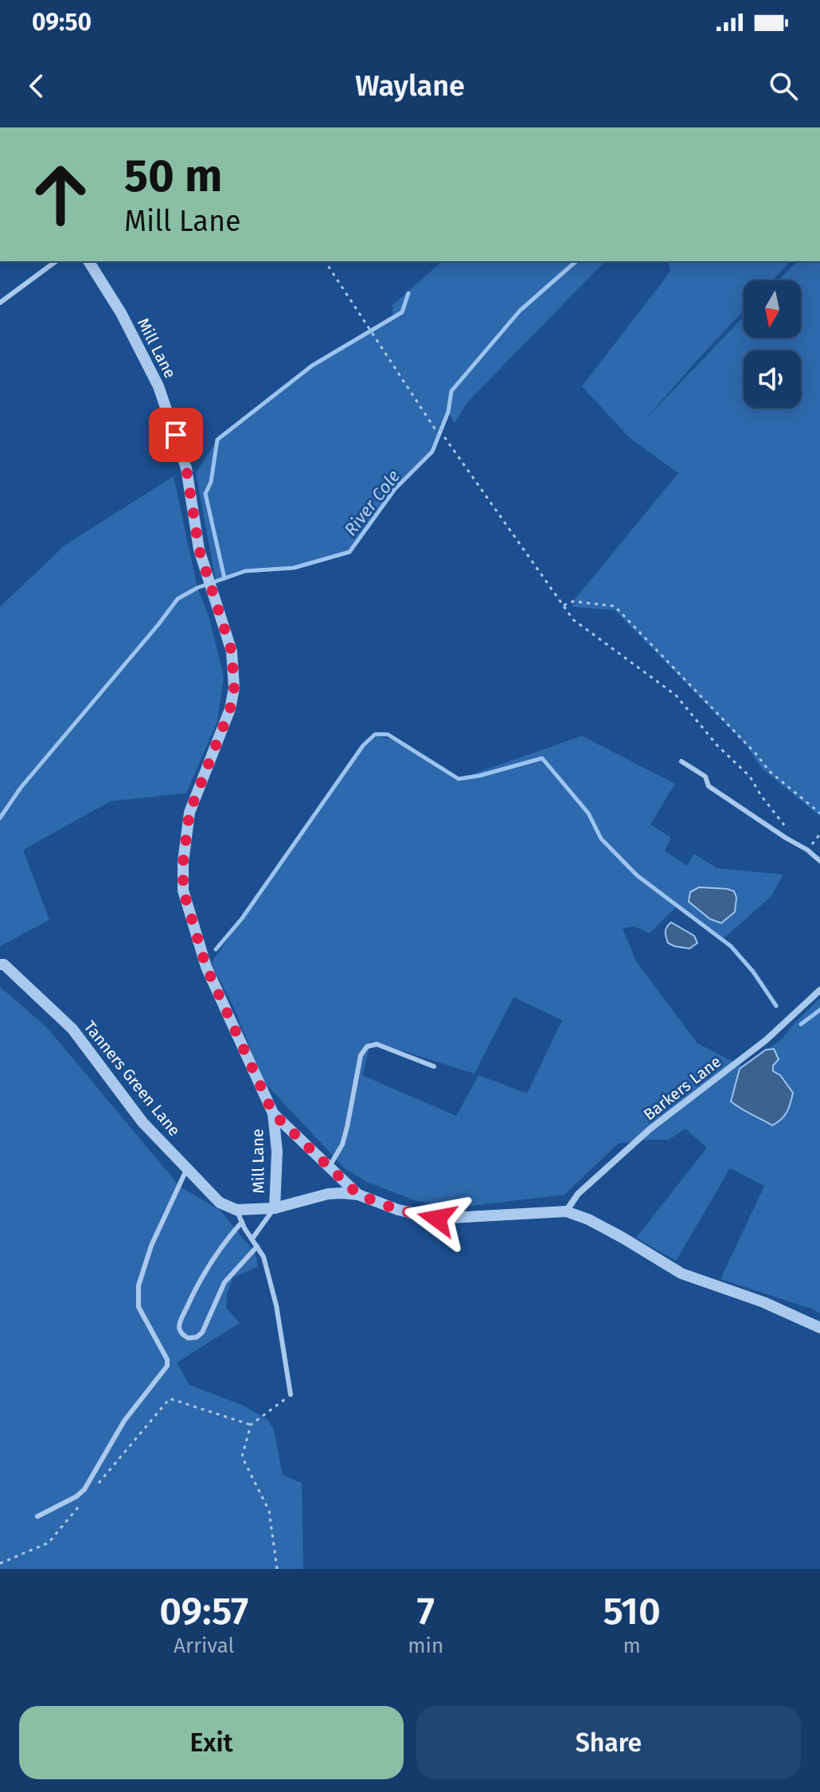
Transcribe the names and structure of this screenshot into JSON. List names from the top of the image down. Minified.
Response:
{"streets":{"street":["Mill Lane","Tanners Green Lane","Barkers Lane"]},"water":["River Cole"],"north":"bottom","page":{"status":"09:50","header":"Waylane","turn":["50 m","Mill Lane"],"eta":["09:57","Arrival","7","min","510","m"],"buttons":["Exit","Share"]}}
